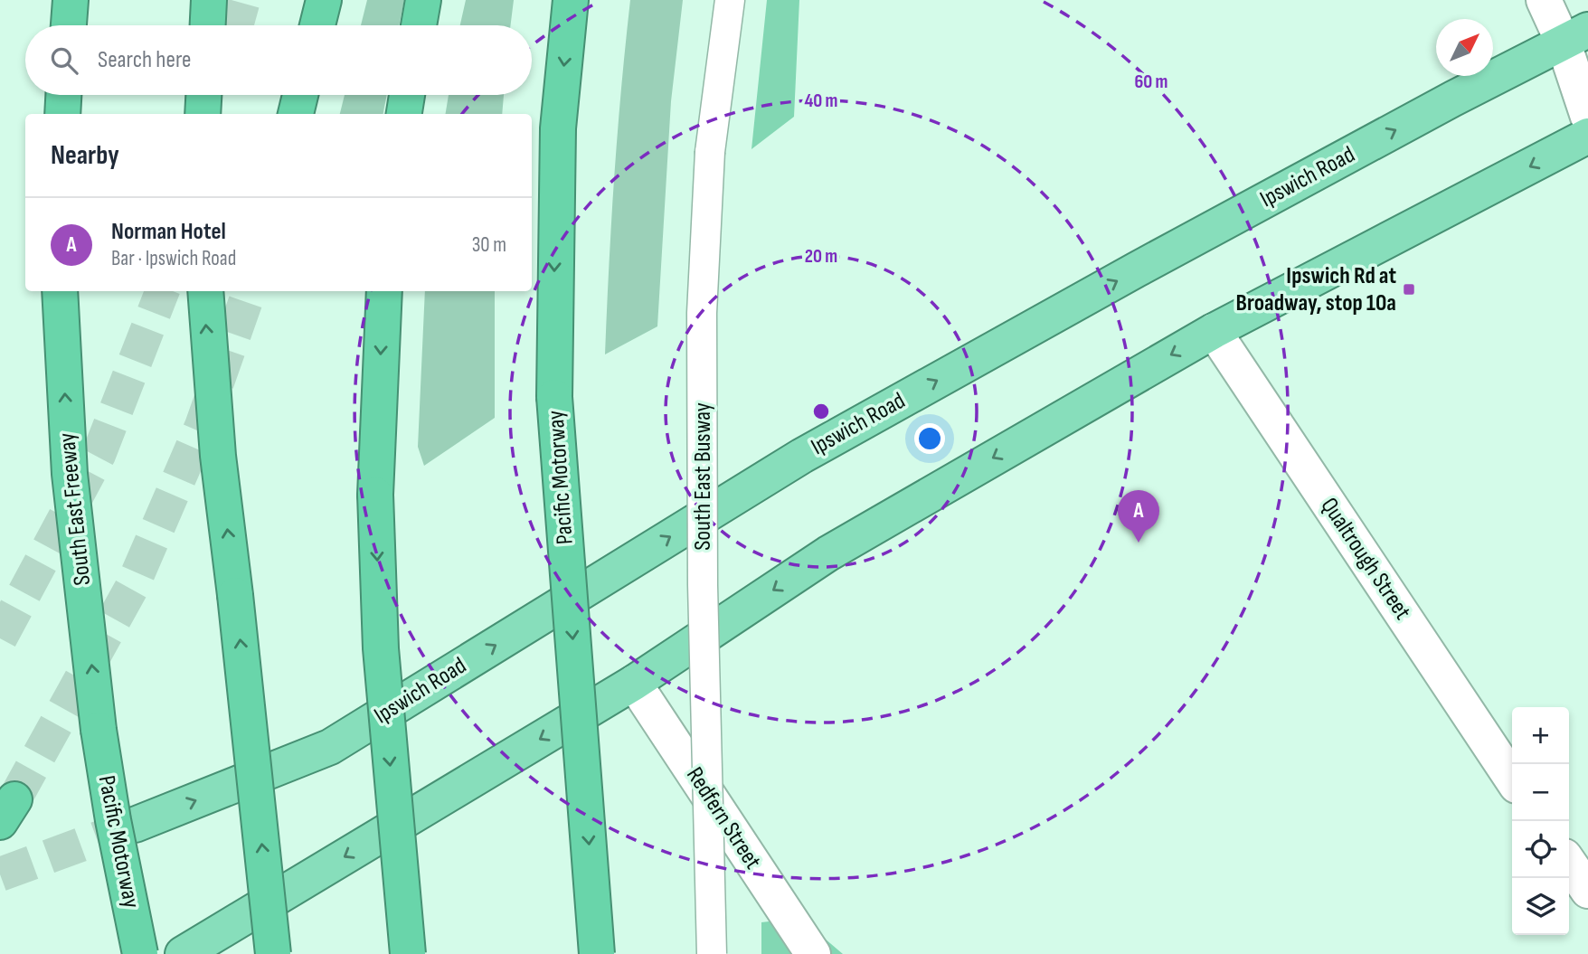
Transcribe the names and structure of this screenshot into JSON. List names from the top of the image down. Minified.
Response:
{"streets":{"highway":["Ipswich Road","Pacific Motorway","South East Freeway"],"street":["Qualtrough Street","Redfern Street"],"lane":["South East Busway"]},"crossings":[["Pacific Motorway","South East Freeway"]],"places":{"transit":["Ipswich Rd at Broadway, stop 10a"]},"north":"top right","page":{"search":"Search here","heading":"Nearby","list":[{"mark":"A","name":"Norman Hotel","note":"Bar · Ipswich Road","value":"30 m"}],"pins":"A","map_buttons":["+","−"]},"rings":["60 m","40 m","20 m"]}
